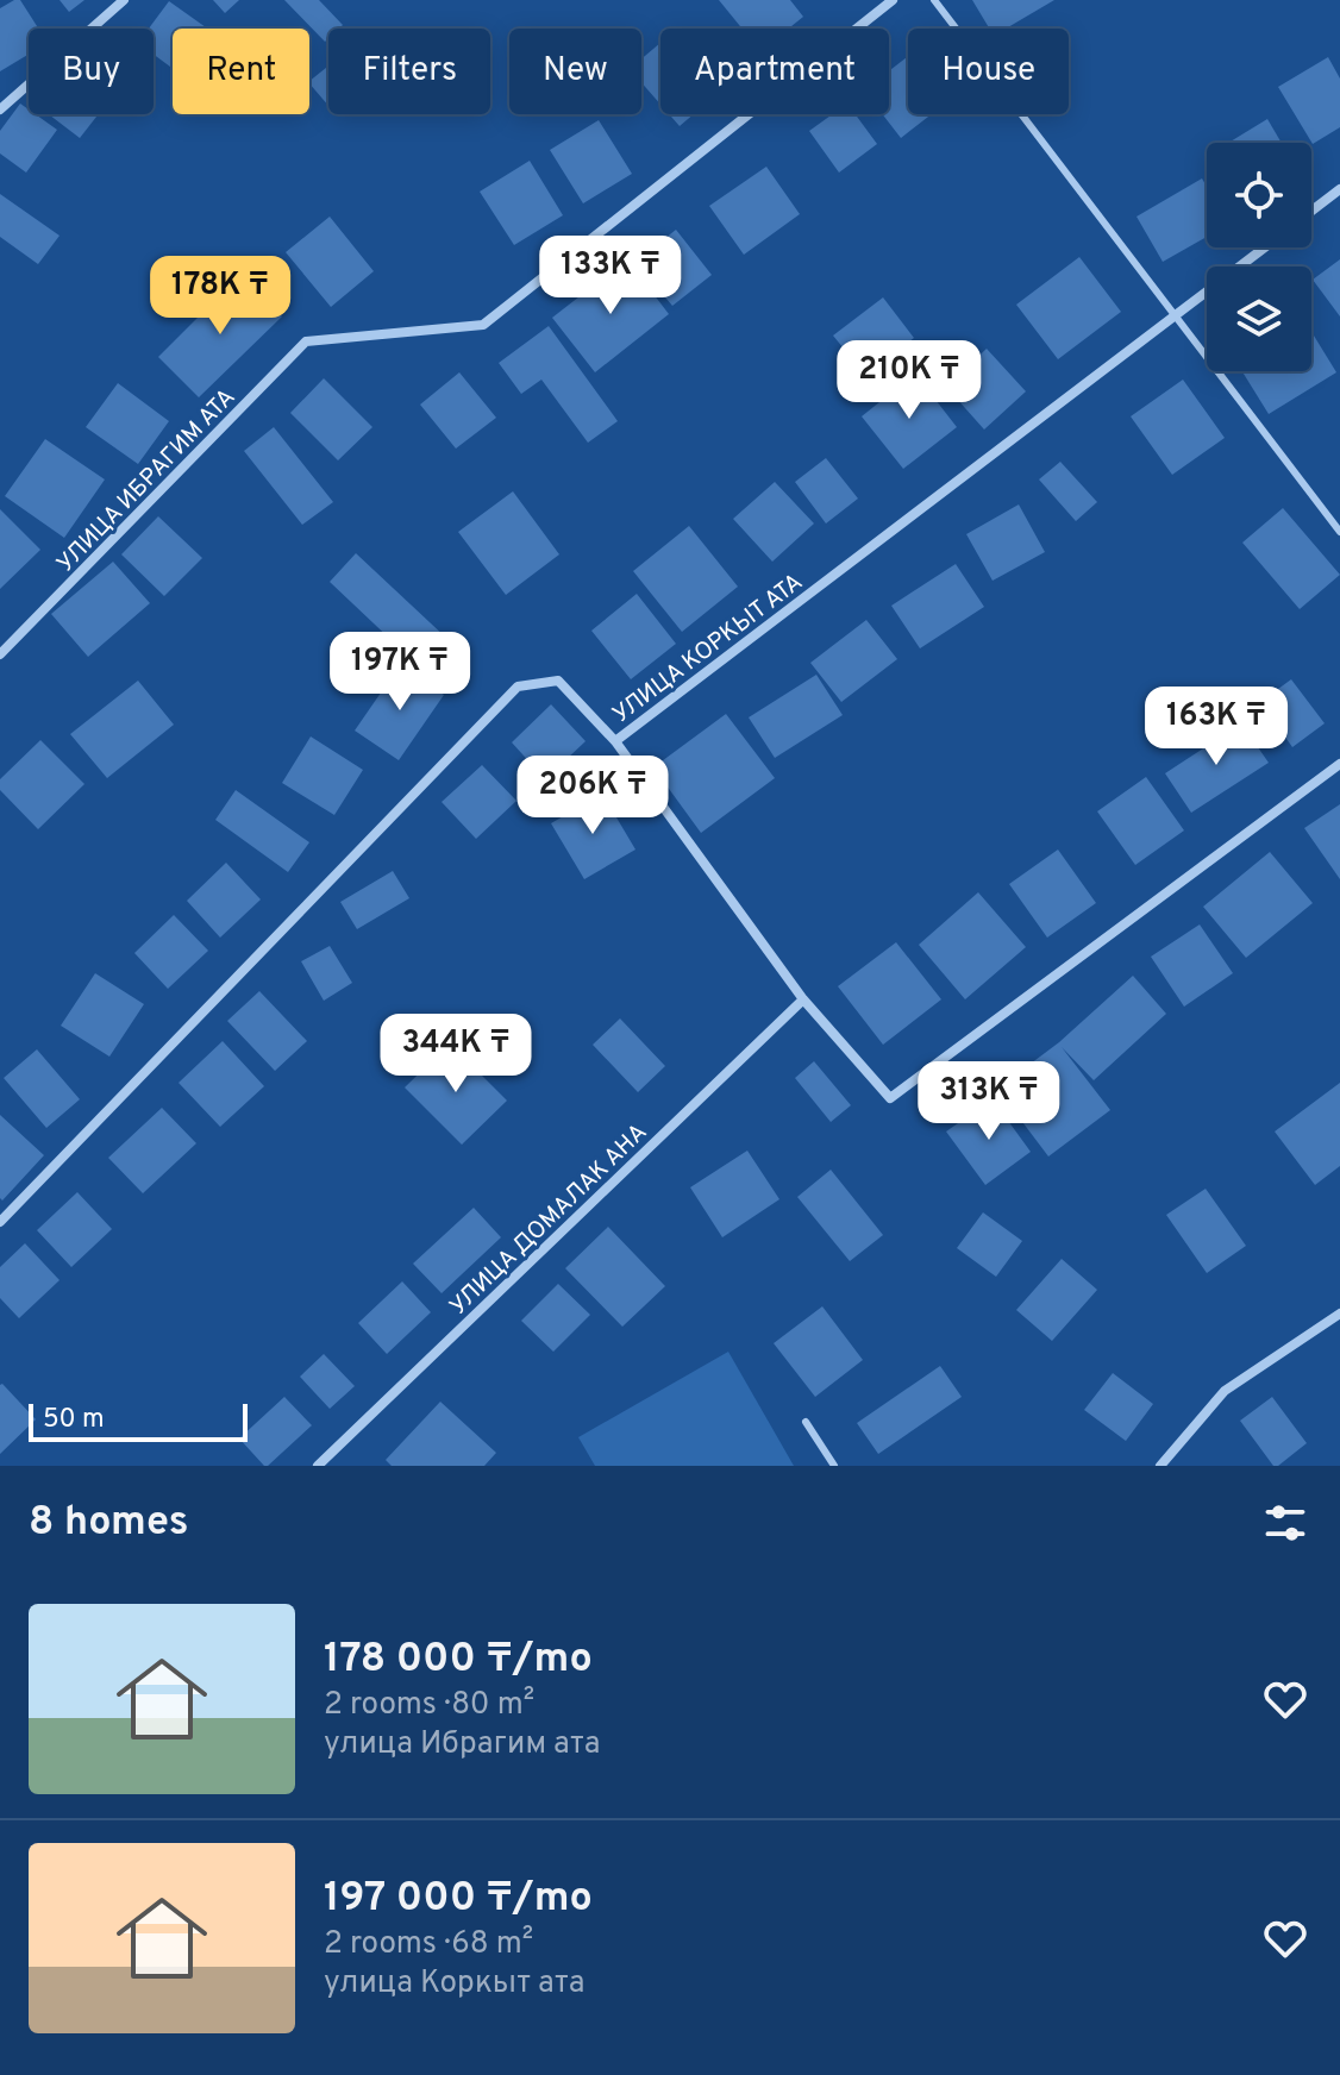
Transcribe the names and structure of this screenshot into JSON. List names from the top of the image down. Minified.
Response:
{"streets":{"street":["УЛИЦА ИБРАГИМ АТА","УЛИЦА КОРКЫТ АТА","УЛИЦА ДОМАЛАК АНА"]},"scale_bar":"50 m","page":{"chip":["Buy","Rent","Filters","New","Apartment","House"],"price":["133K ₸","178K ₸","210K ₸","197K ₸","163K ₸","206K ₸","344K ₸","313K ₸"],"scale":"50 m","heading":"8 homes","list":[{"name":"178 000 ₸/mo","note":"2 rooms · 80 m² · улица Ибрагим ата"},{"name":"197 000 ₸/mo","note":"2 rooms · 68 m² · улица Коркыт ата"}]}}
